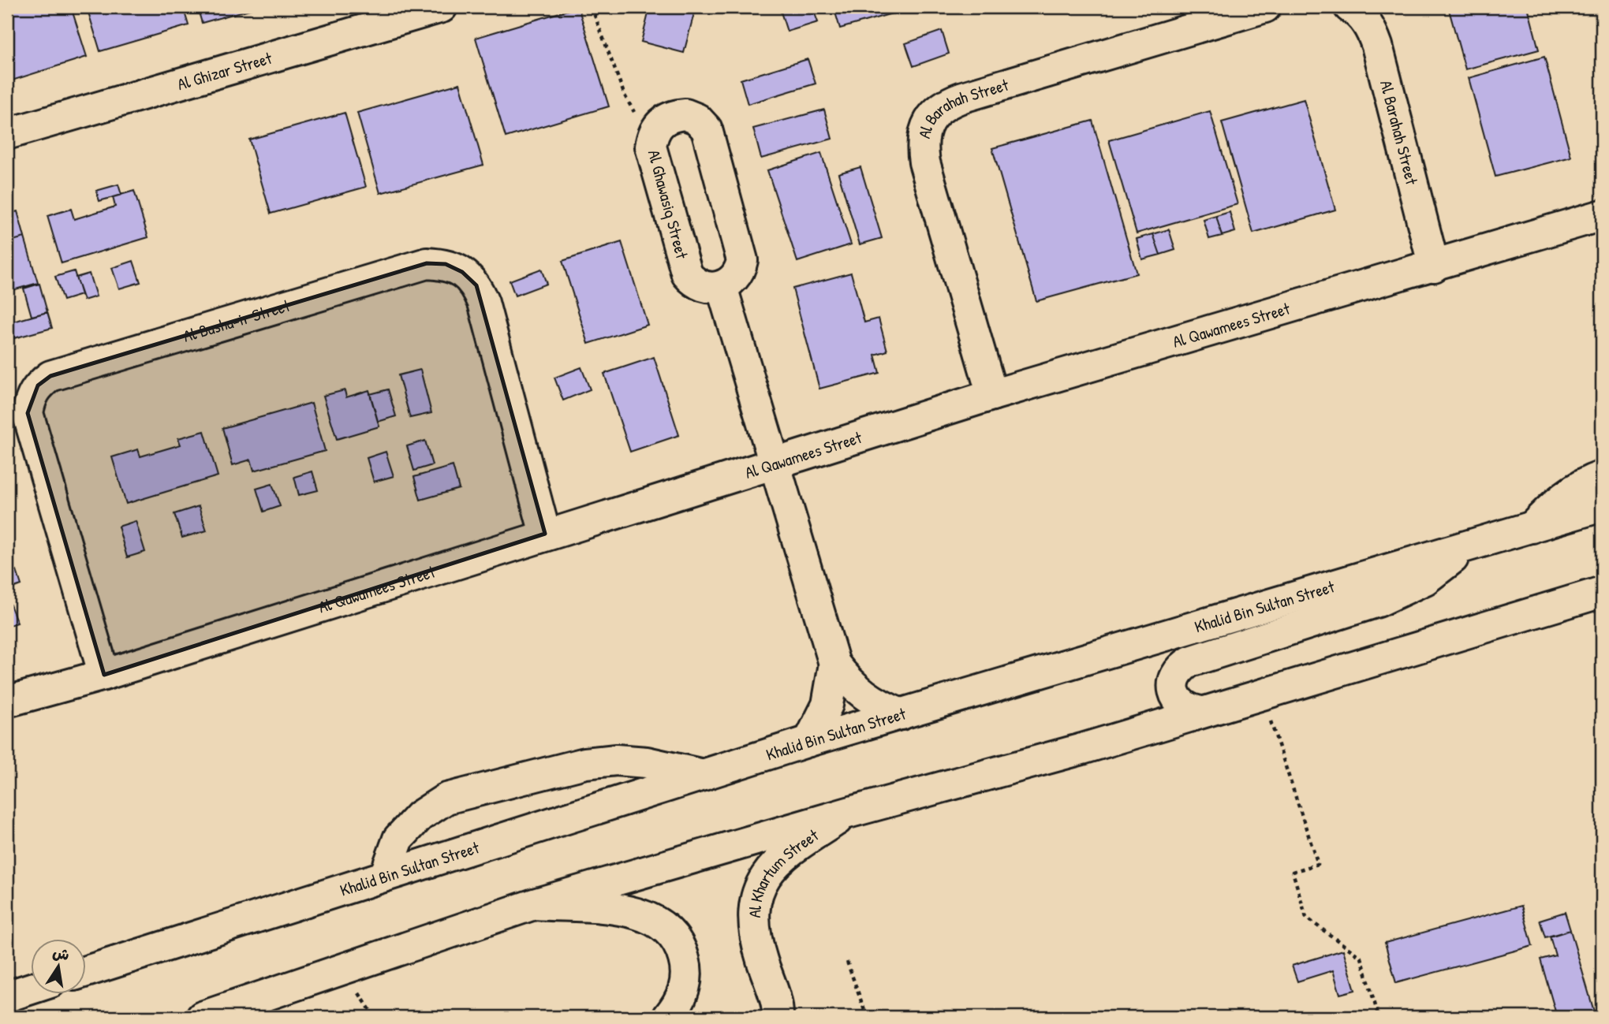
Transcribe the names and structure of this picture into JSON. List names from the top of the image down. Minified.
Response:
{"streets":{"street":["Al Ghizar Street","Al Barahah Street","Al Ghawasiq Street","Al Basha-ir Street","Al Qawamees Street","Khalid Bin Sultan Street","Al Khartum Street"]},"crossings":[["Al Barahah Street","Al Qawamees Street"],["Al Basha-ir Street","Al Qawamees Street"]],"north":"top"}
